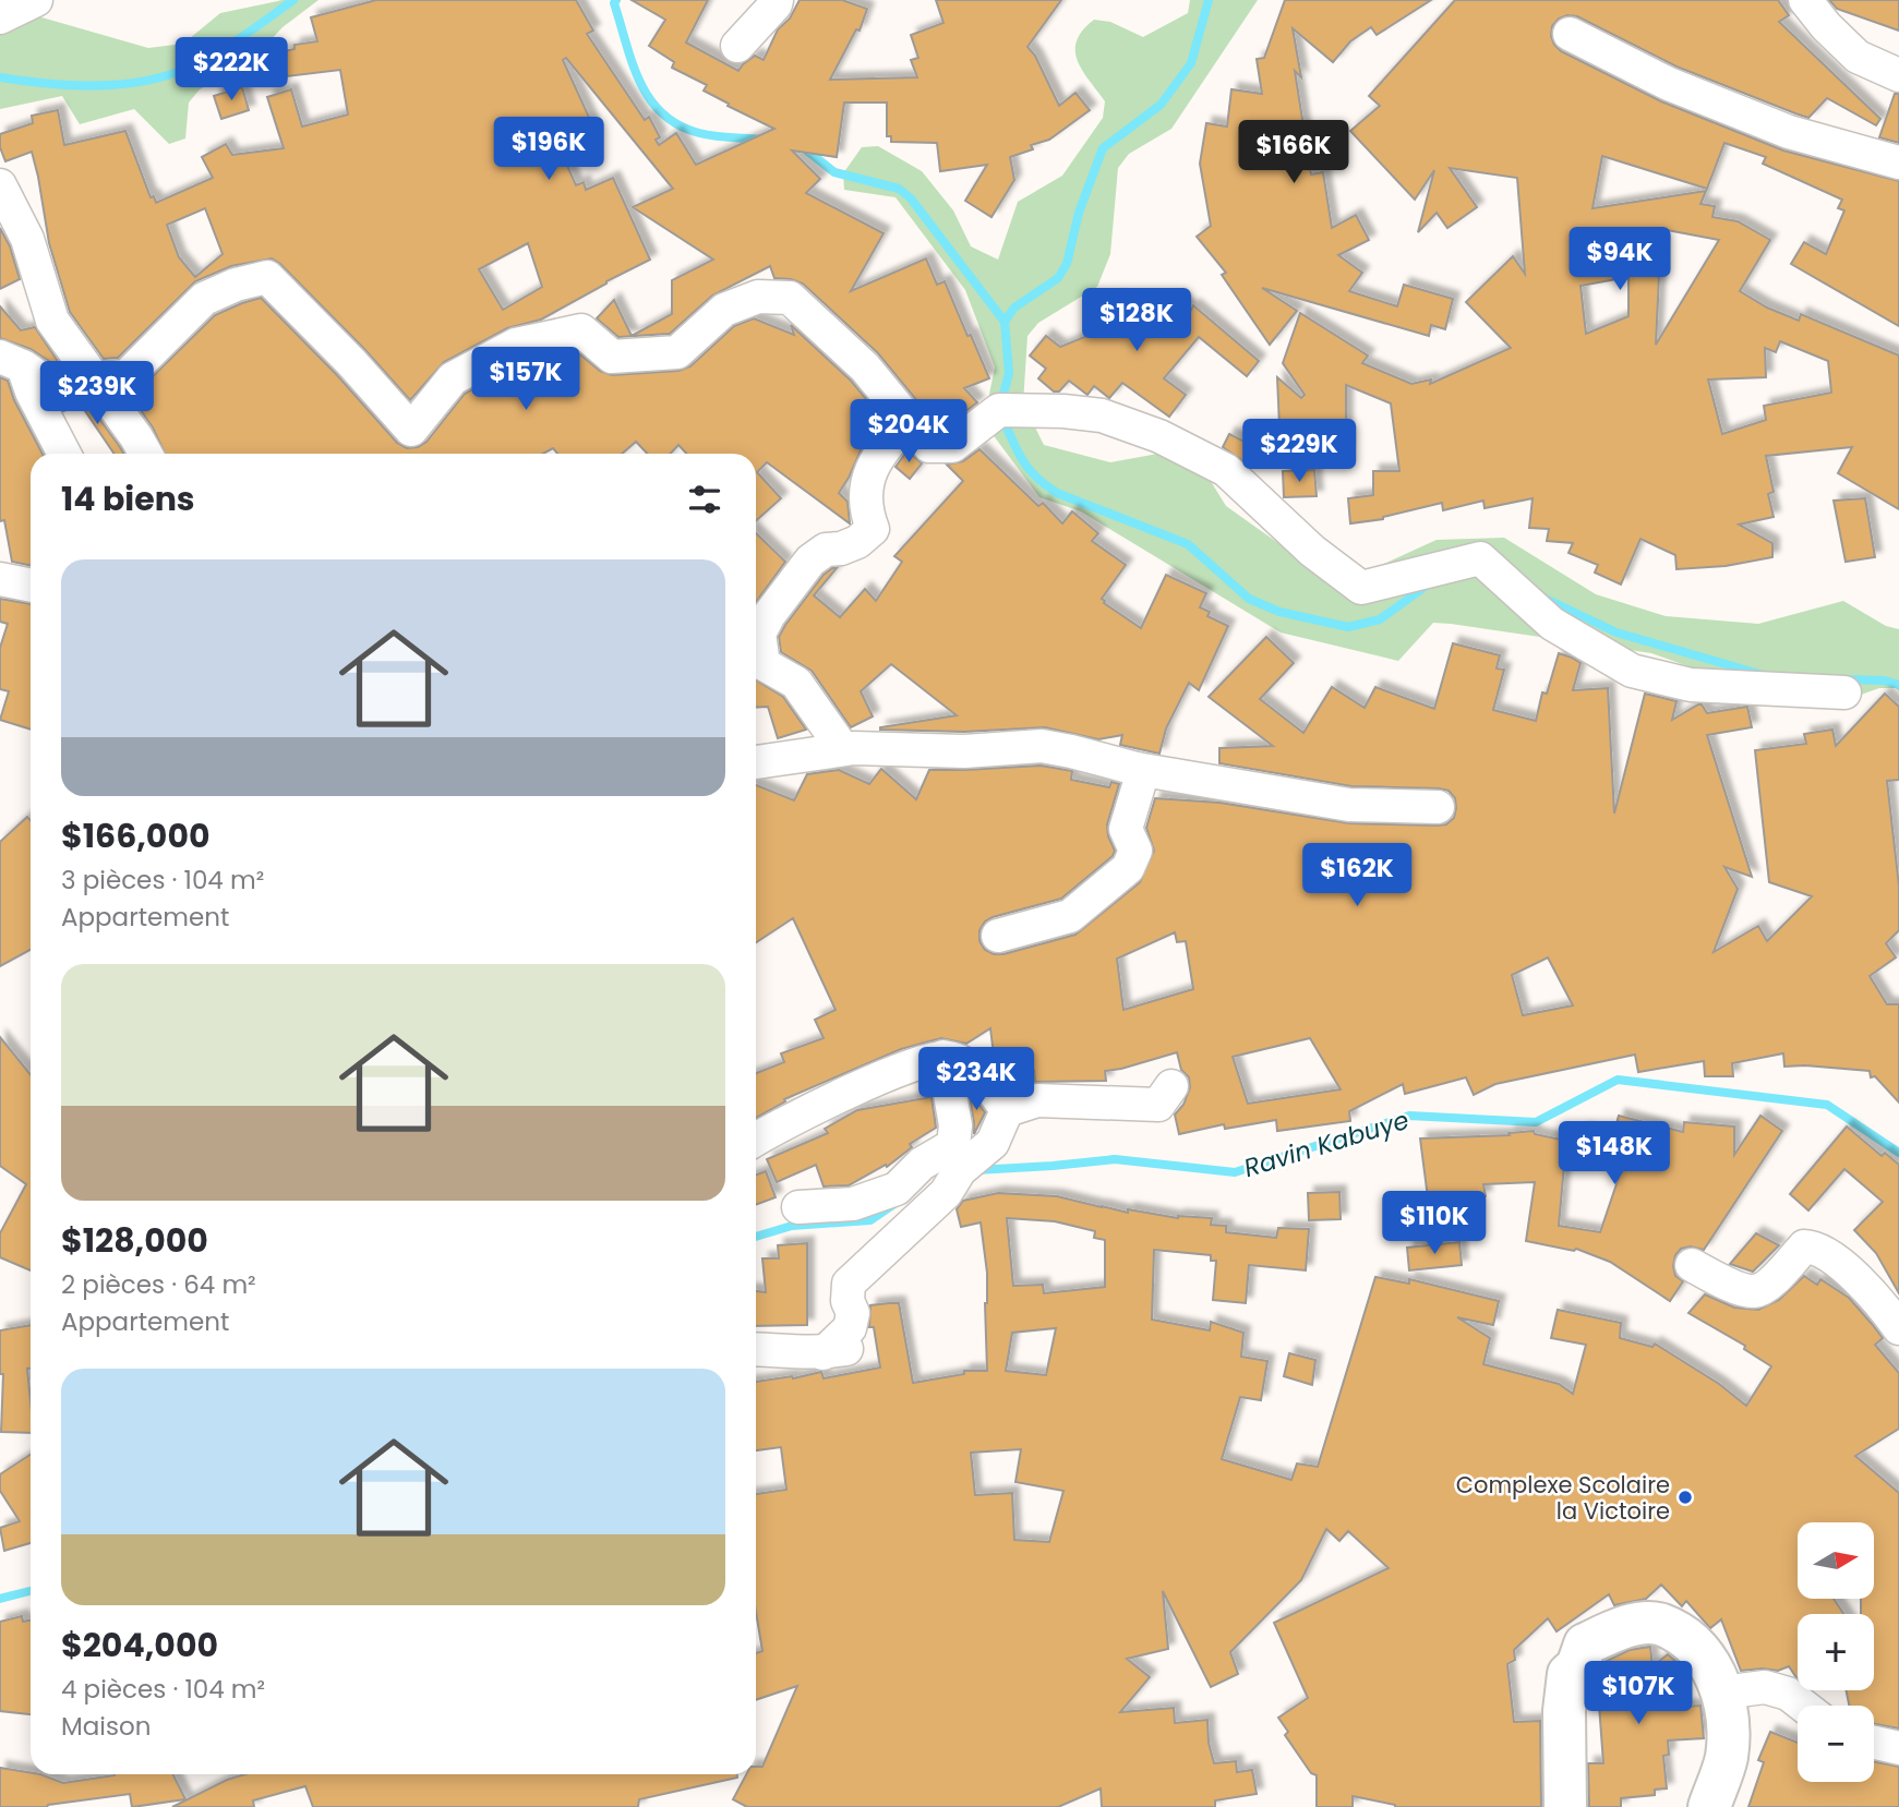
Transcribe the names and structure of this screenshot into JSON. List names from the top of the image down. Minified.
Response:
{"water":["Ravin Kabuye"],"places":["Complexe Scolaire la Victoire"],"north":"right","page":{"price":["$222K","$196K","$166K","$94K","$128K","$157K","$239K","$204K","$229K","$162K","$234K","$148K","$110K","$107K"],"heading":"14 biens","list":[{"name":"$166,000","note":"3 pièces · 104 m² · Appartement"},{"name":"$128,000","note":"2 pièces · 64 m² · Appartement"},{"name":"$204,000","note":"4 pièces · 104 m² · Maison"}],"map_buttons":["+","−"]}}
